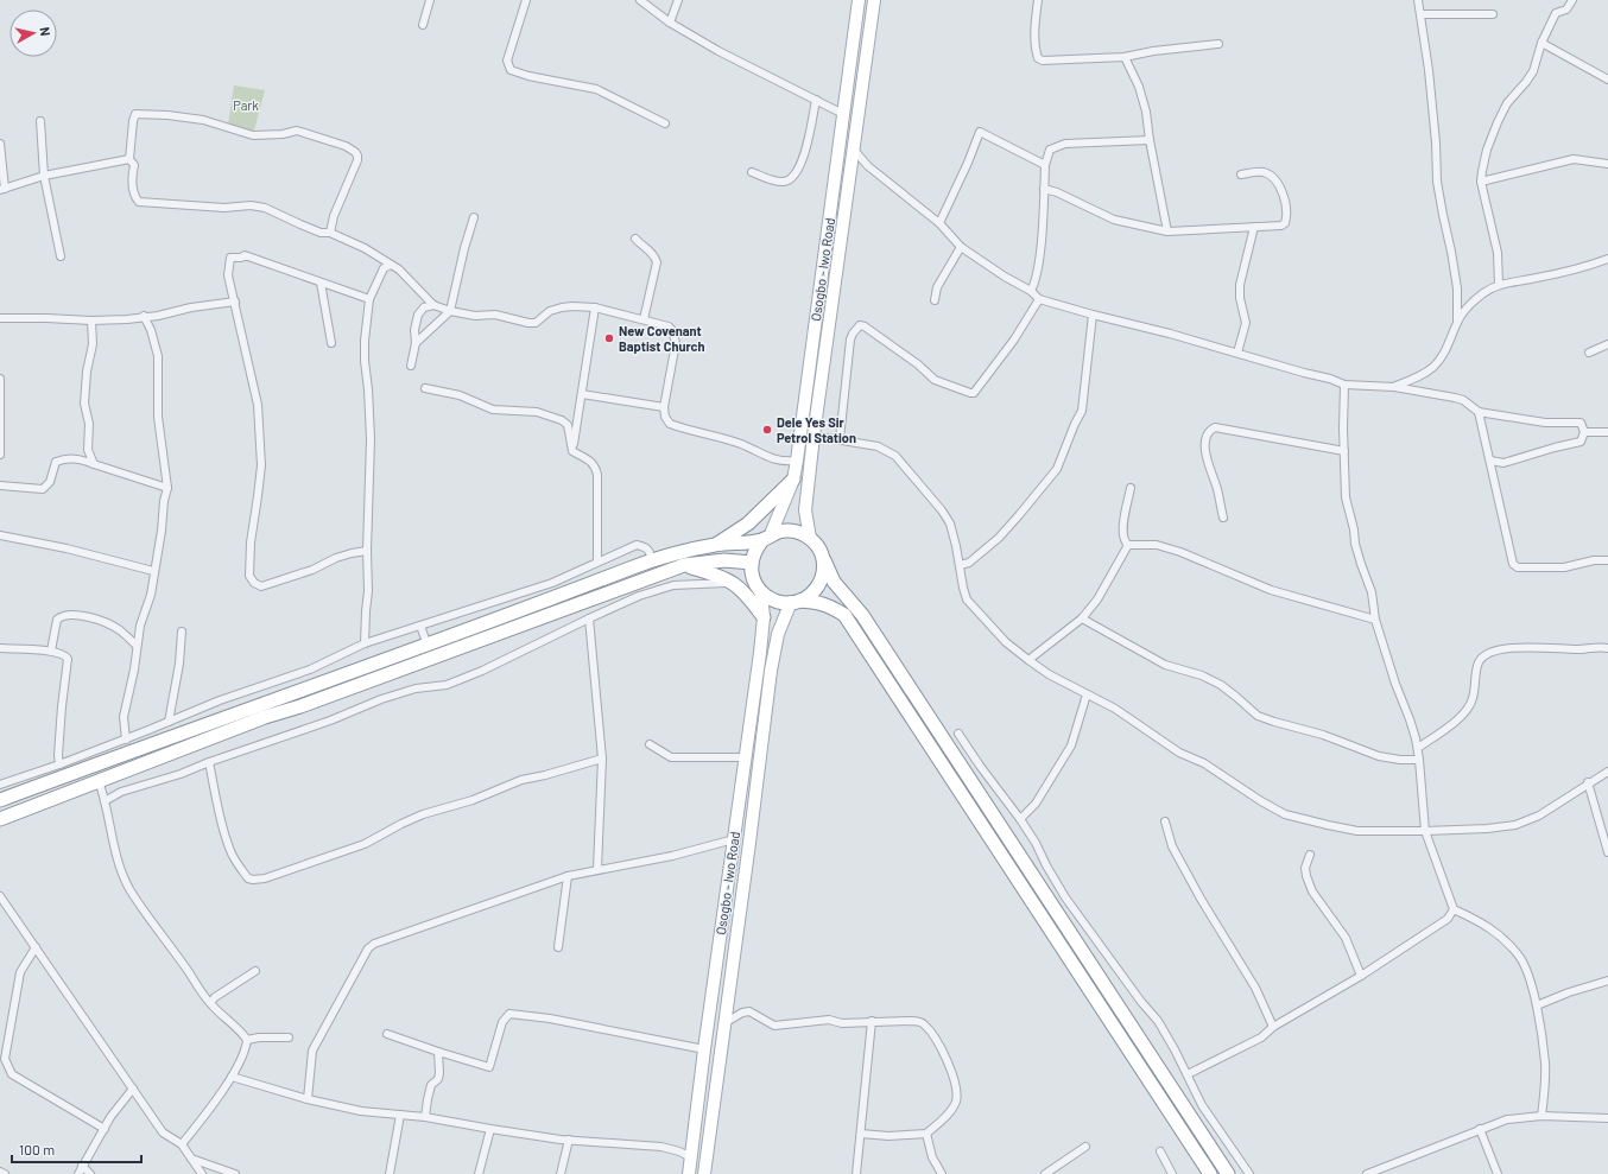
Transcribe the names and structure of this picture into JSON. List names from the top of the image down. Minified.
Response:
{"streets":{"main road":["Osogbo - Iwo Road"]},"parks":["Park"],"places":["New Covenant Baptist Church","Dele Yes Sir Petrol Station"],"scale_bar":"100 m","north":"right"}
